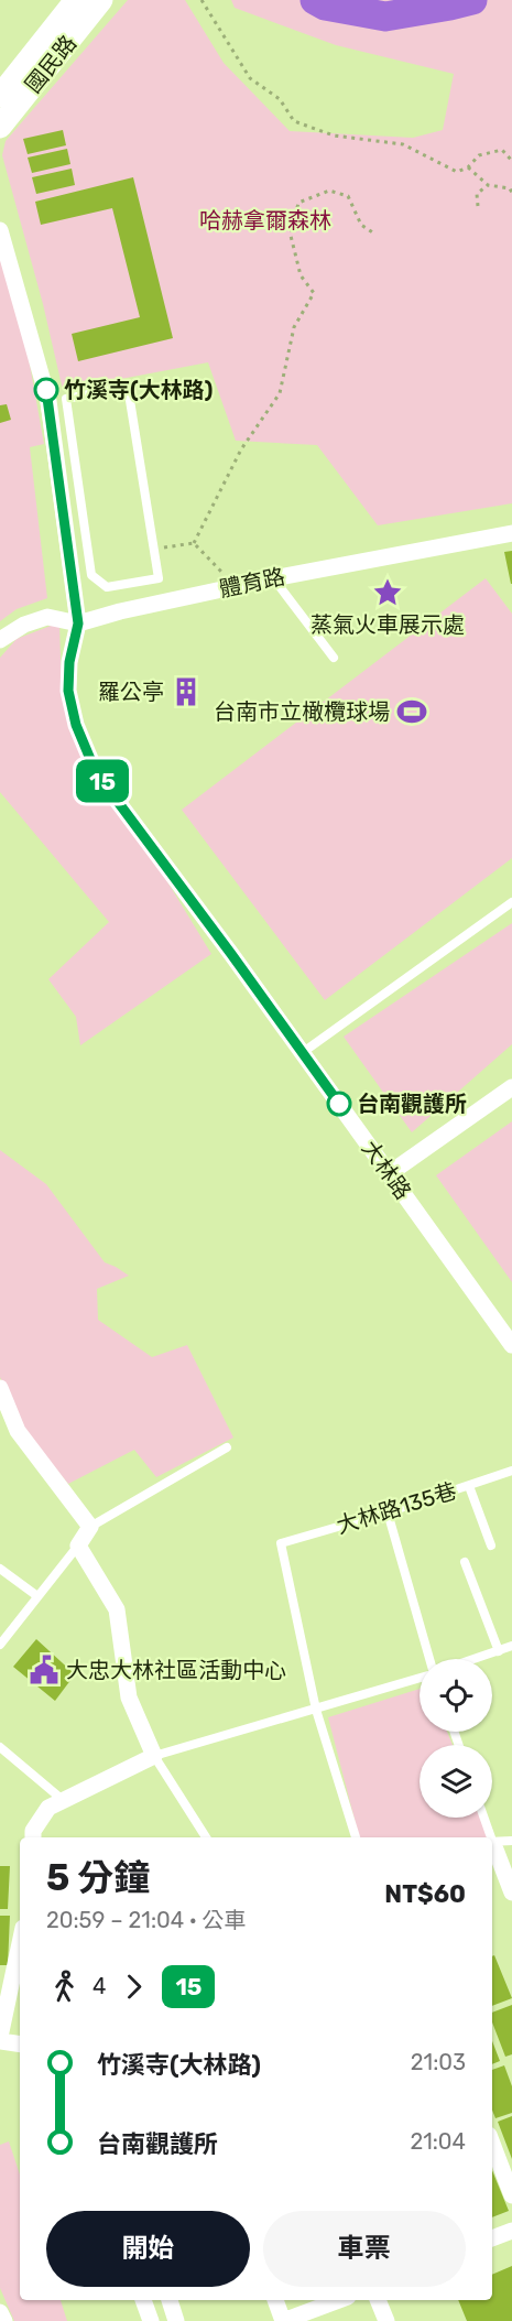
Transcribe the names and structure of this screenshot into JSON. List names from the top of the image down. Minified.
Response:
{"streets":{"street":["國民路","體育路","大林路"],"lane":["大林路135巷"]},"crossings":[["體育路","大林路"]],"parks":["哈赫拿爾森林"],"places":{"other":["竹溪寺(大林路)","台南觀護所"],"place":["蒸氣火車展示處"],"building":["羅公亭"],"sports":["台南市立橄欖球場"],"public building":["大忠大林社區活動中心"]},"lines":["bus line 15"],"page":{"on_map":"15","heading":["5 分鐘","20:59 – 21:04 · 公車","NT$60"],"legs":["4","15"],"list":[{"name":"竹溪寺(大林路)","value":"21:03"},{"name":"台南觀護所","value":"21:04"}],"buttons":["開始","車票"]}}
